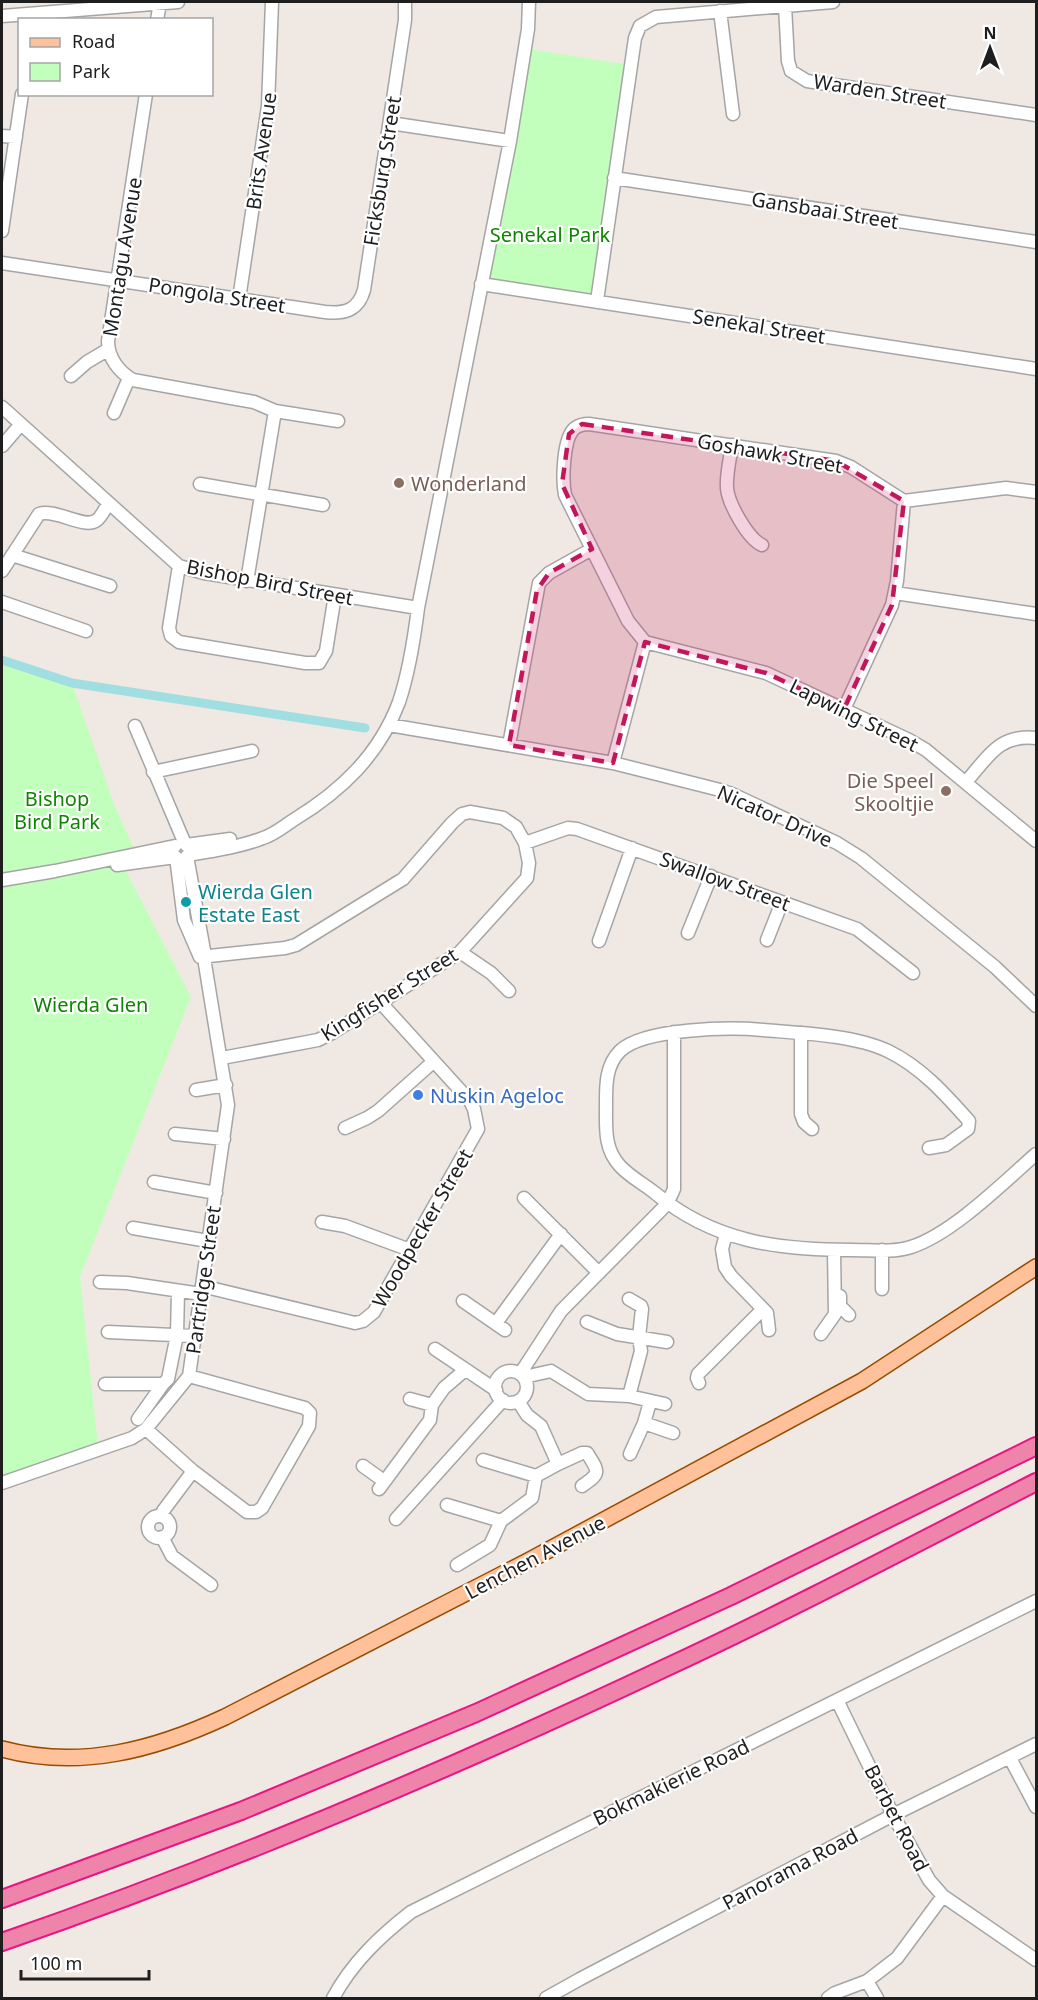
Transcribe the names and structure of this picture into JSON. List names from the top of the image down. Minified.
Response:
{"streets":{"main road":["Lenchen Avenue"],"street":["Warden Street","Brits Avenue","Ficksburg Street","Gansbaai Street","Montagu Avenue","Pongola Street","Senekal Street","Goshawk Street","Bishop Bird Street","Lapwing Street","Nicator Drive","Swallow Street","Kingfisher Street","Woodpecker Street","Partridge Street","Bokmakierie Road","Barbet Road","Panorama Road"]},"crossings":[["Brits Avenue","Pongola Street"],["Ficksburg Street","Pongola Street"],["Montagu Avenue","Pongola Street"],["Swallow Street","Kingfisher Street"],["Kingfisher Street","Woodpecker Street"],["Kingfisher Street","Partridge Street"],["Woodpecker Street","Partridge Street"],["Bokmakierie Road","Barbet Road"],["Barbet Road","Panorama Road"]],"parks":["Senekal Park","Bishop Bird Park","Wierda Glen"],"places":["Wonderland","Die Speel Skooltjie","Wierda Glen Estate East","Nuskin Ageloc"],"legend":["Road","Park"],"scale_bar":"100 m","north":"top"}
